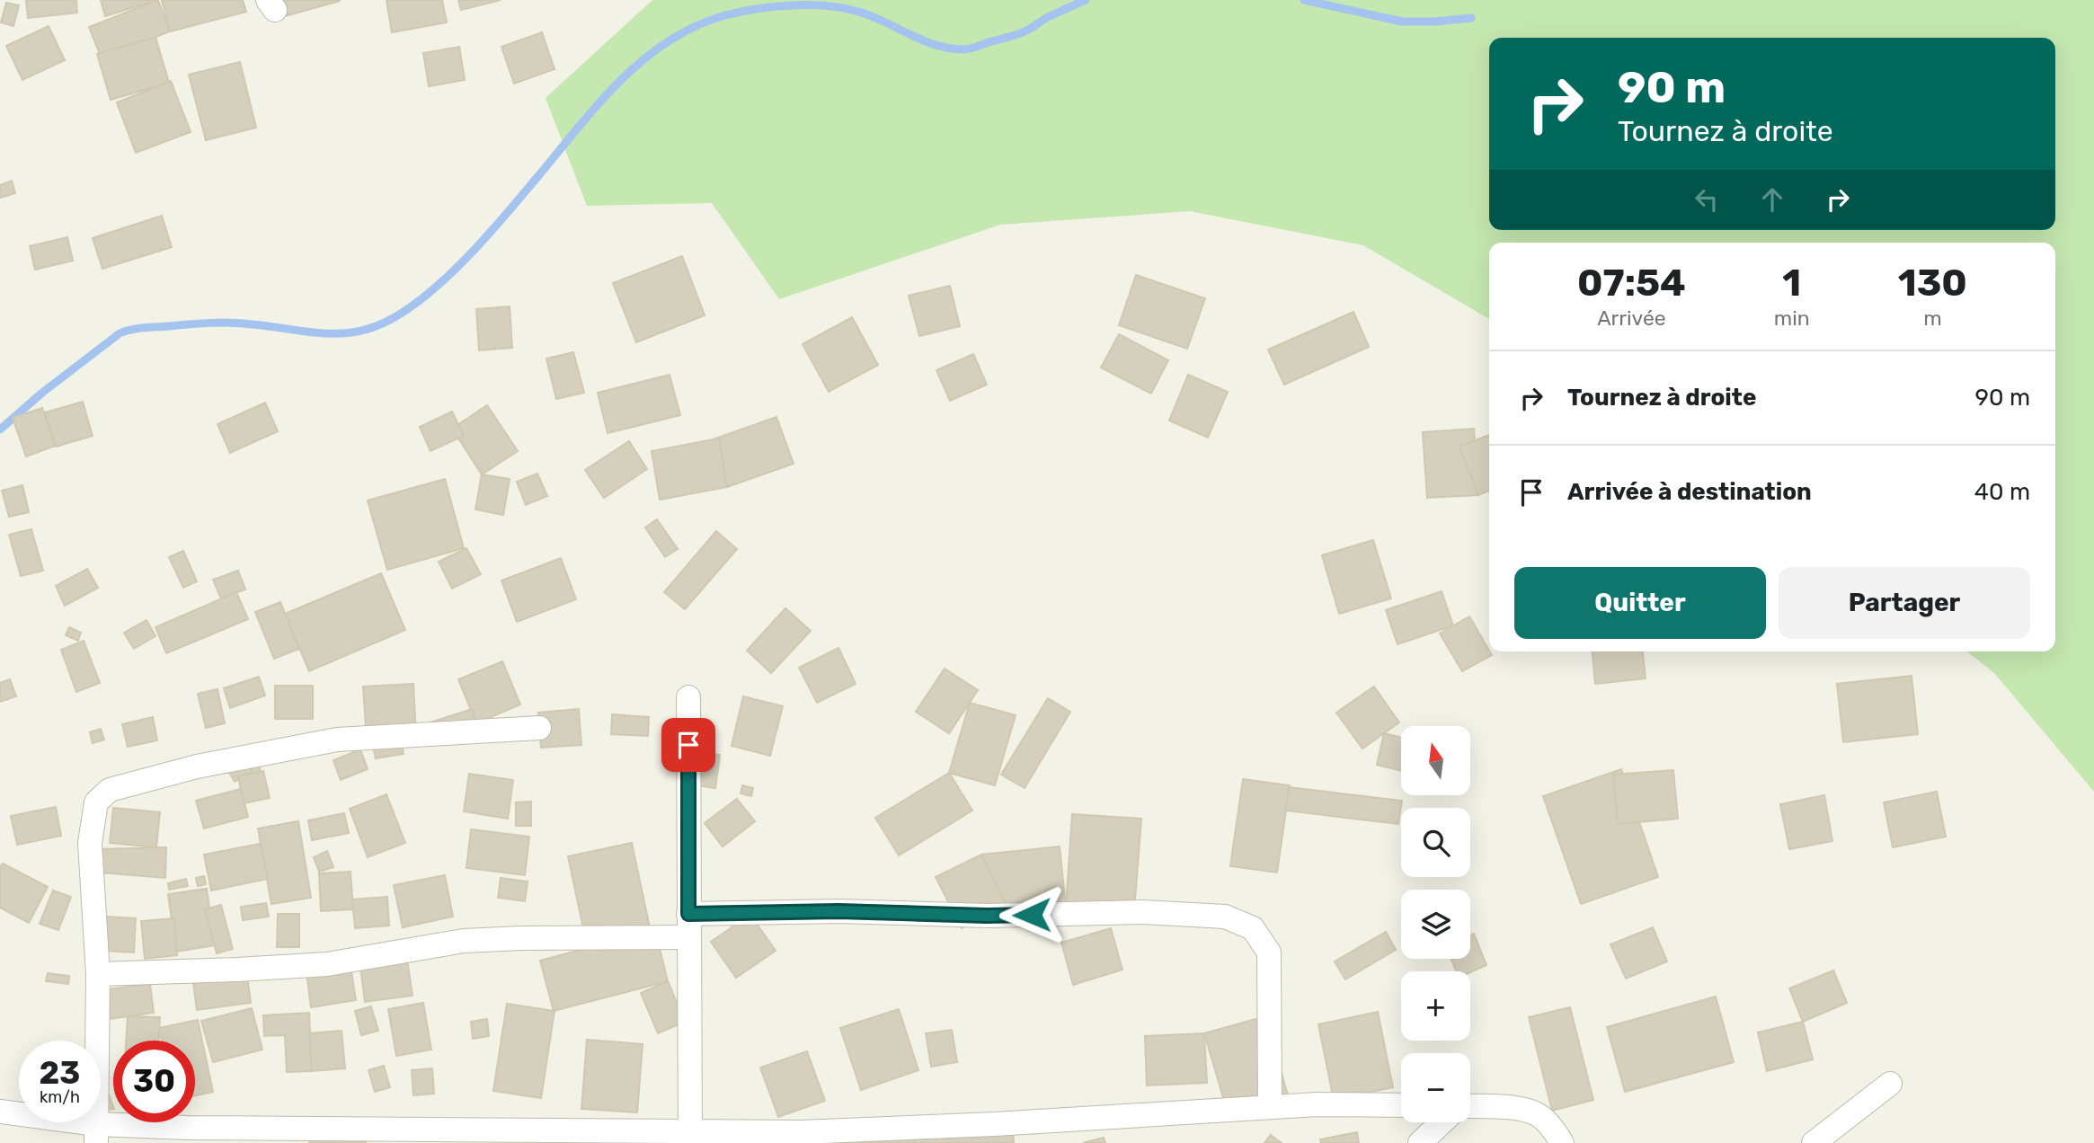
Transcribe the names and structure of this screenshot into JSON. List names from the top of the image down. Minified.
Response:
{"north":"top","page":{"turn":["90 m","Tournez à droite"],"eta":["07:54","Arrivée","1","min","130","m"],"list":[{"name":"Tournez à droite","value":"90 m"},{"name":"Arrivée à destination","value":"40 m"}],"buttons":["Quitter","Partager"],"map_buttons":["+","−"],"speed":"23 km/h","limit":"30"}}
